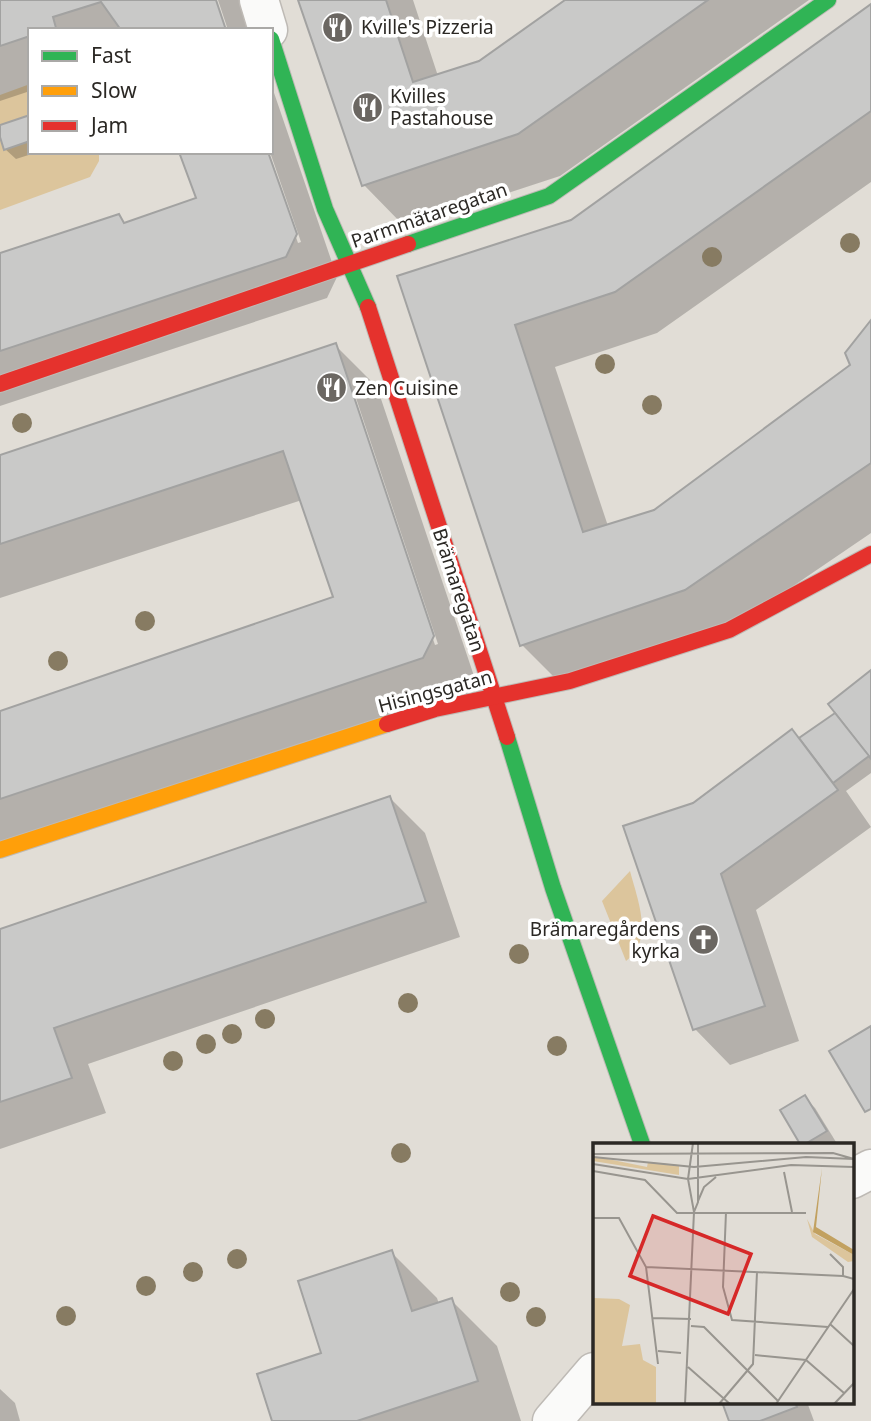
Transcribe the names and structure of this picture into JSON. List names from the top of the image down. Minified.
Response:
{"streets":{"street":["Parmmätaregatan","Brämaregatan","Hisingsgatan"]},"crossings":[["Parmmätaregatan","Brämaregatan"],["Brämaregatan","Hisingsgatan"]],"places":{"restaurant":["Kville's Pizzeria","Kvilles Pastahouse","Zen Cuisine"],"church":["Brämaregårdens kyrka"]},"legend":["Fast","Slow","Jam"]}
